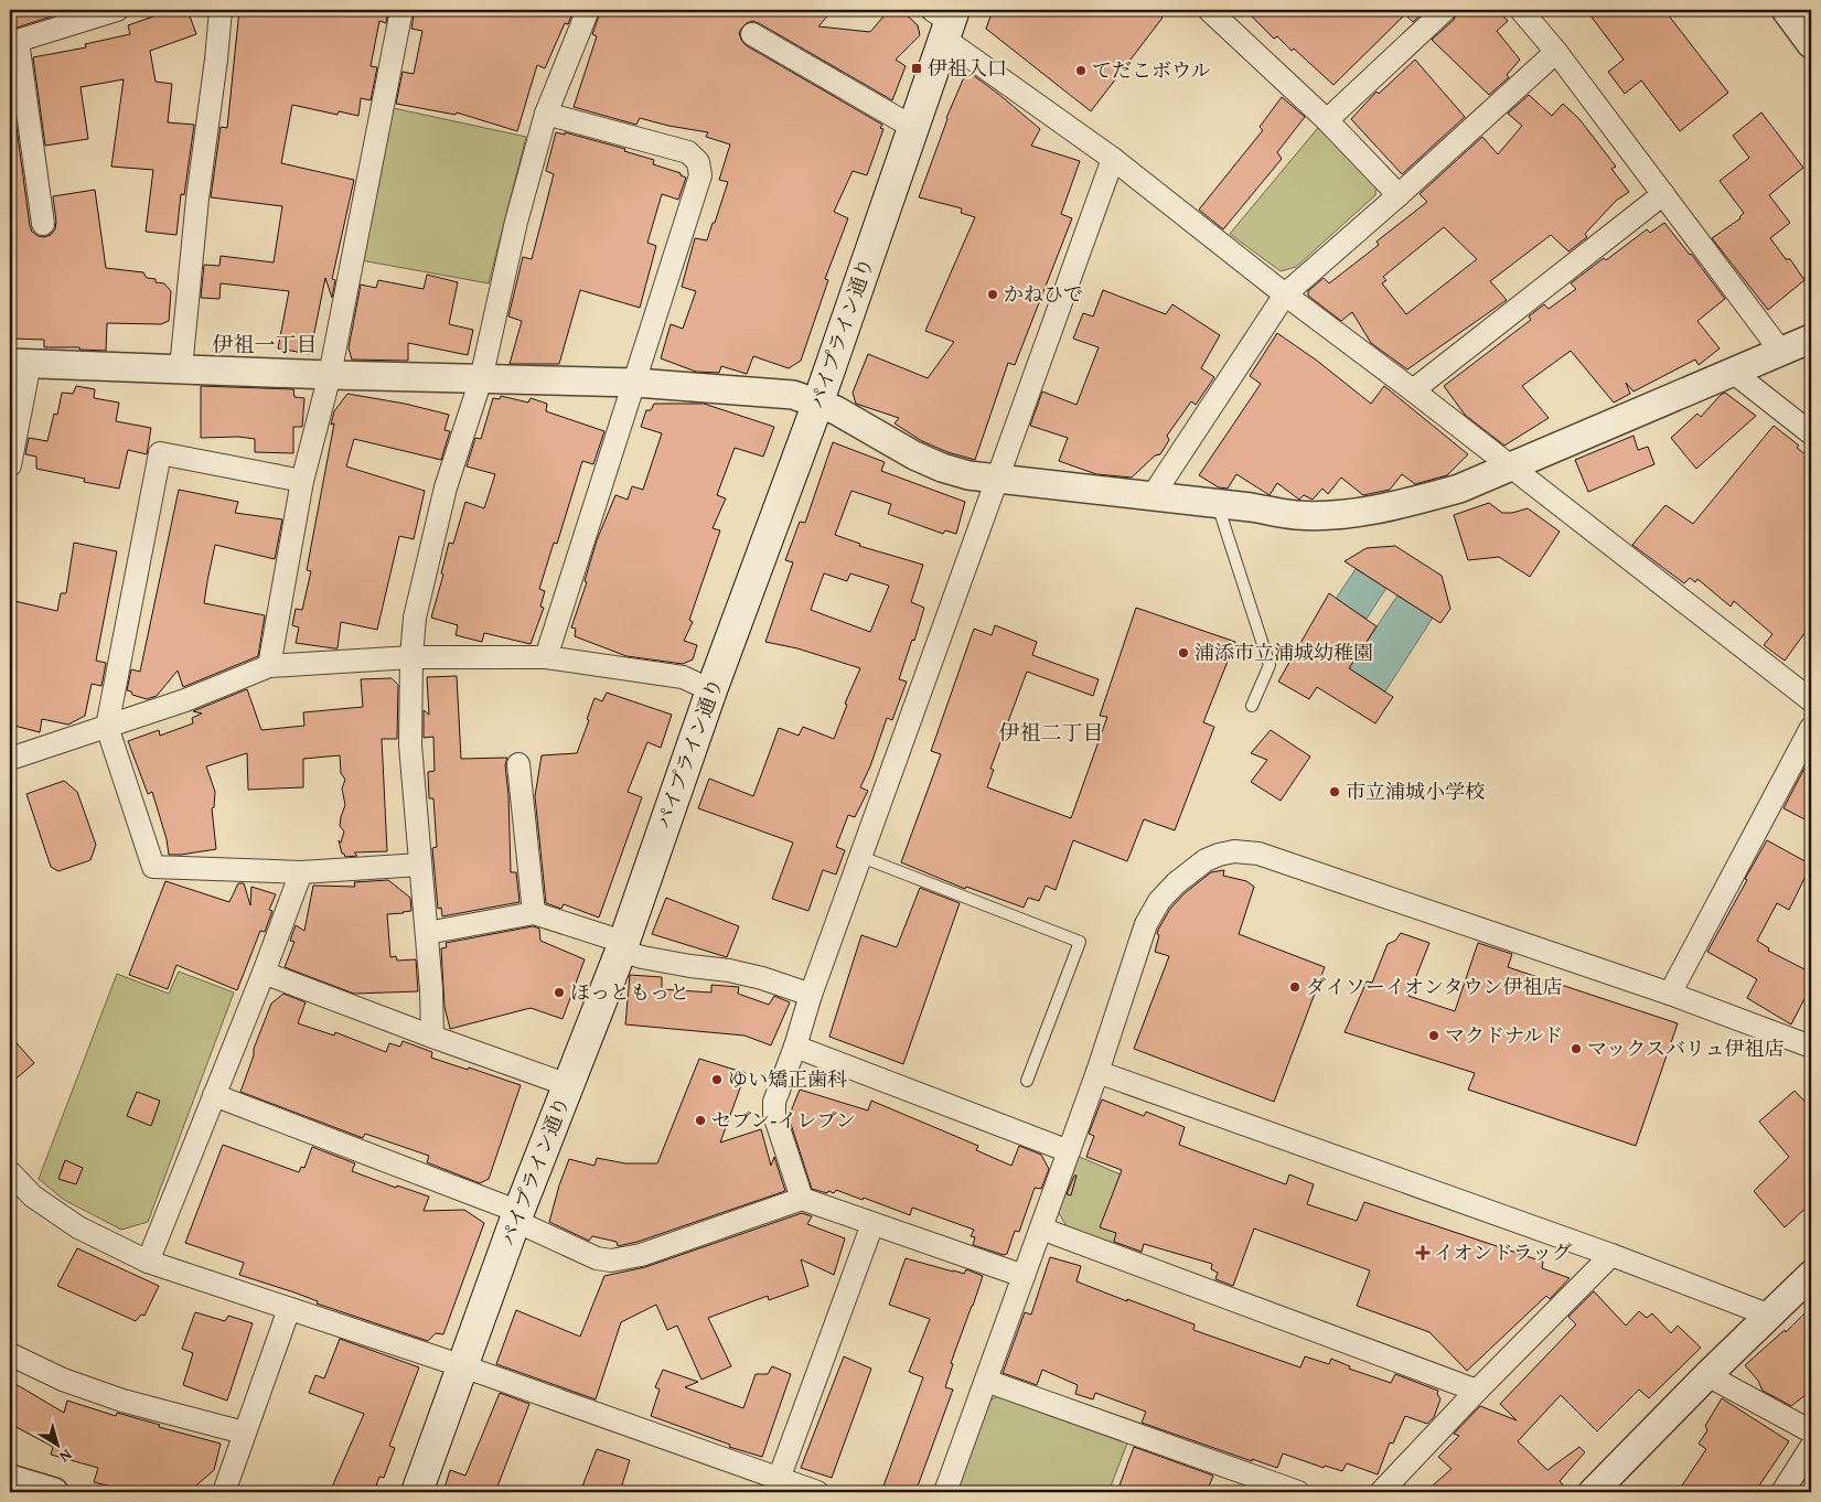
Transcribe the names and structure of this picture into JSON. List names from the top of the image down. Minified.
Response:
{"streets":{"main road":["パイプライン通り"]},"districts":["伊祖一丁目","伊祖二丁目"],"places":{"transit":["伊祖入口"],"other":["てだこボウル","かねひで","浦添市立浦城幼稚園","市立浦城小学校","ダイソーイオンタウン伊祖店","ほっともっと","マクドナルド","マックスバリュ伊祖店","ゆい矯正歯科","セブン-イレブン"],"health":["イオンドラッグ"]},"north":"bottom right"}
